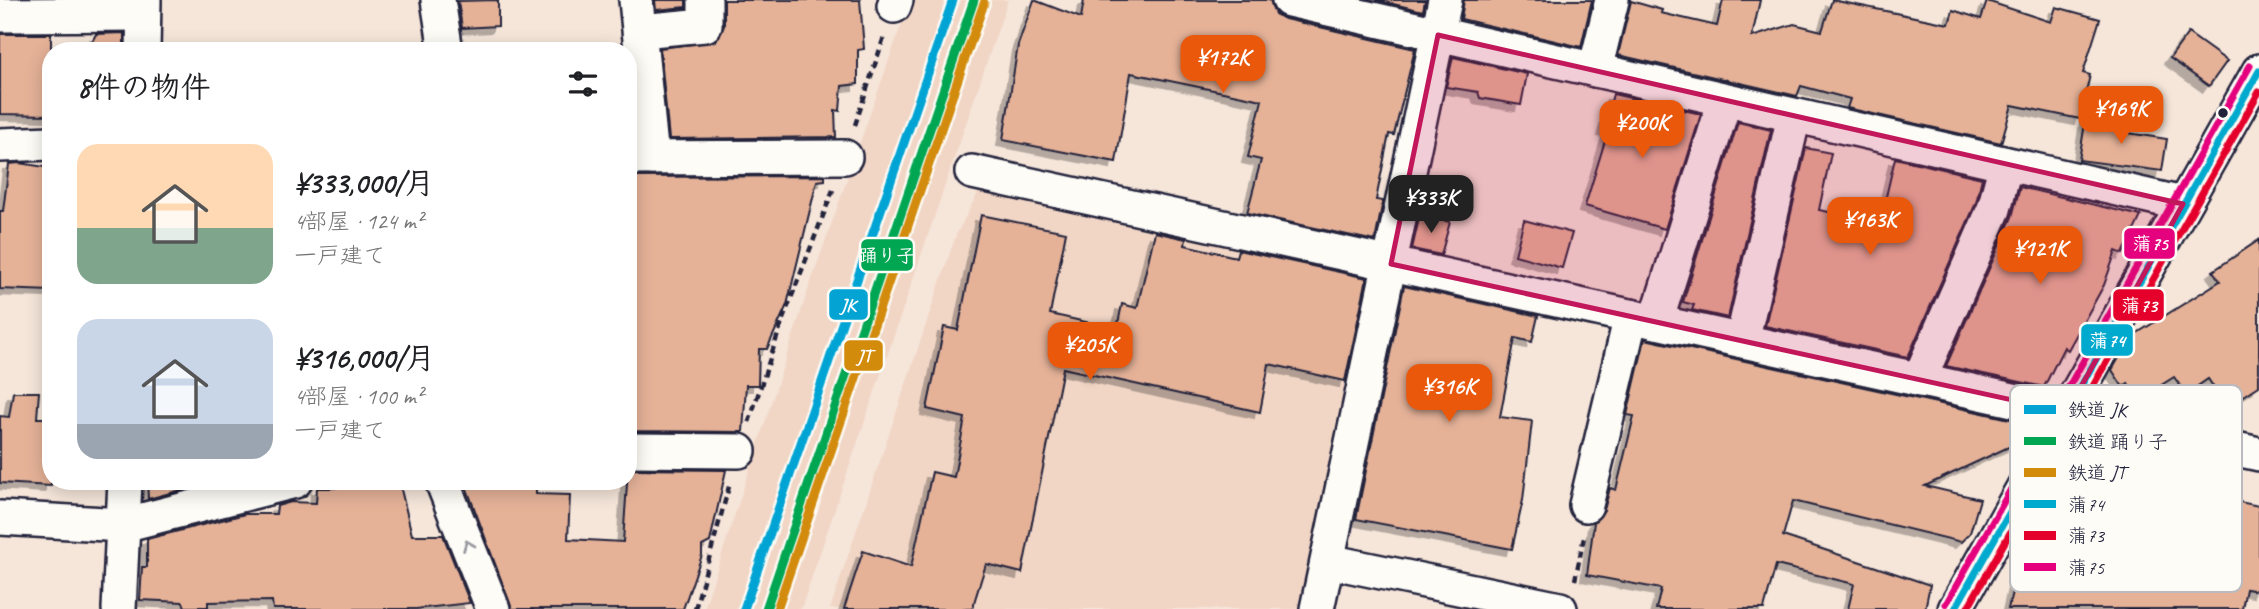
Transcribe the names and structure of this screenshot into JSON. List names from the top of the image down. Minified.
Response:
{"lines":["rail line JK","rail line 踊り子","rail line JT","transit line 蒲75","transit line 蒲74","transit line 蒲73"],"legend":["鉄道 JK","鉄道 踊り子","鉄道 JT","蒲74","蒲73","蒲75"],"page":{"price":["¥172K","¥169K","¥200K","¥333K","¥163K","¥121K","¥205K","¥316K"],"heading":"8件の物件","list":[{"name":"¥333,000/月","note":"4部屋 · 124 m² · 一戸建て"},{"name":"¥316,000/月","note":"4部屋 · 100 m² · 一戸建て"}]}}
